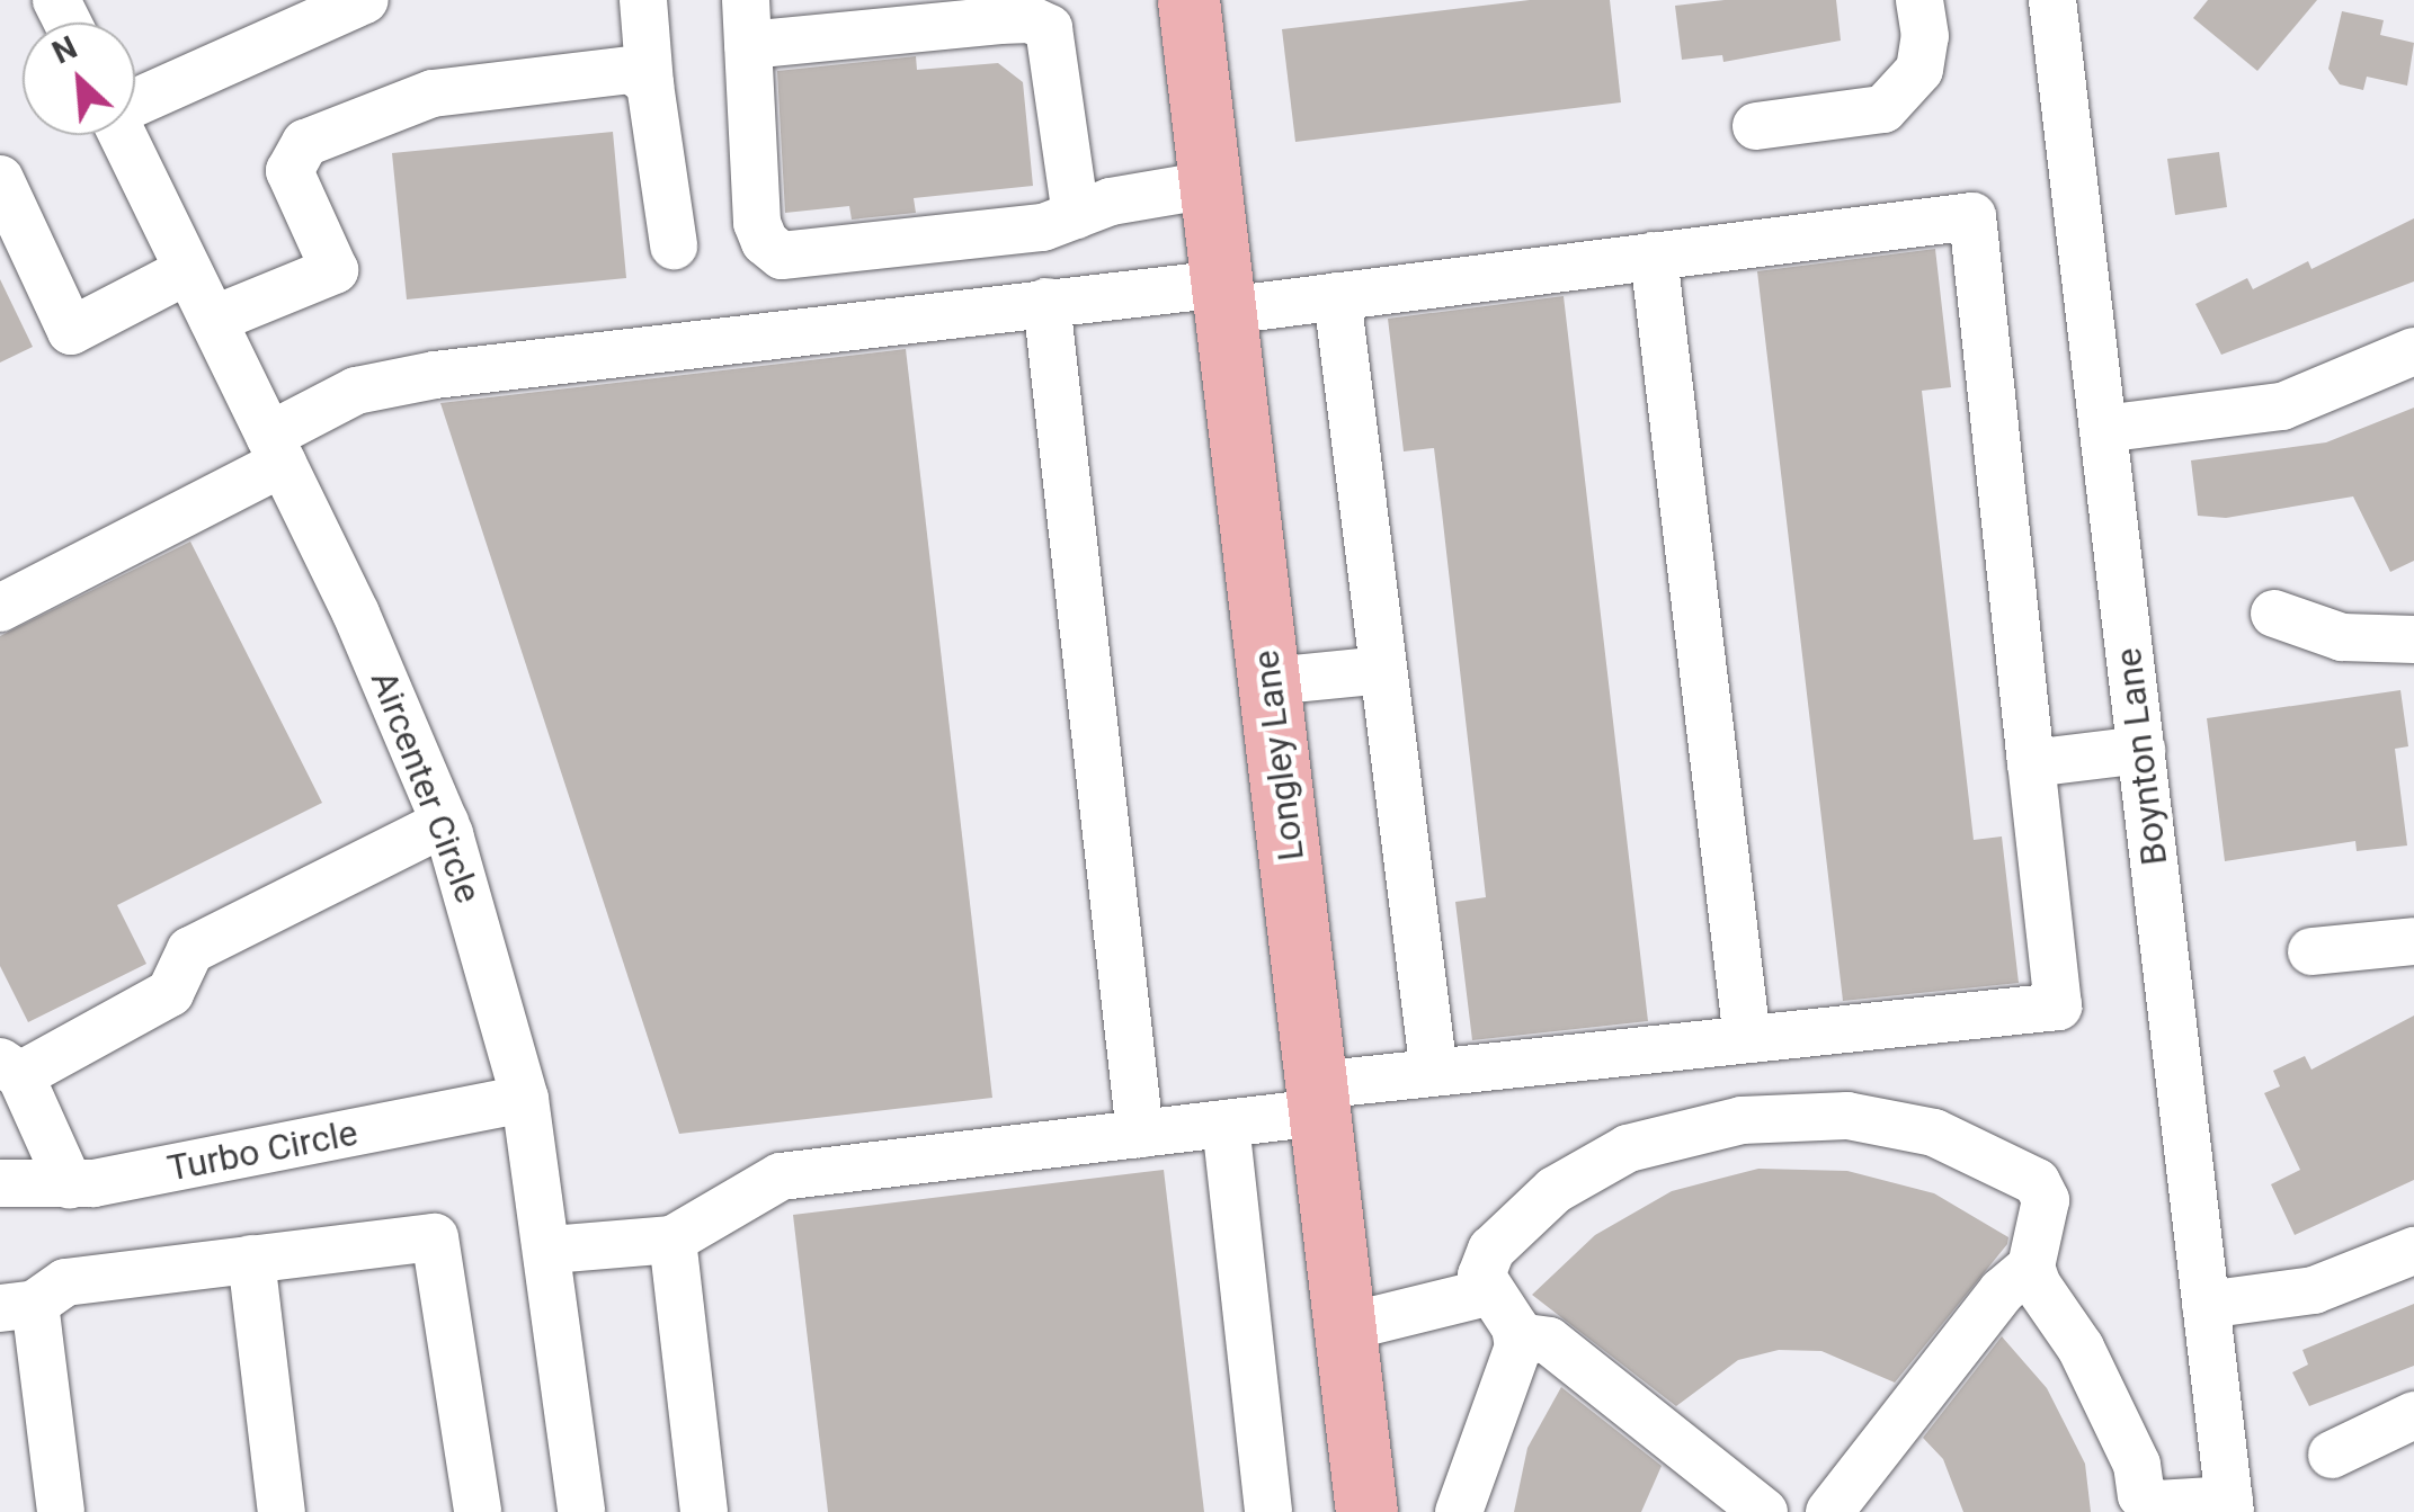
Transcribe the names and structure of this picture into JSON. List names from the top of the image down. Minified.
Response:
{"streets":{"main road":["Longley Lane"],"street":["Boynton Lane","Aircenter Circle","Turbo Circle"]},"crossings":[["Aircenter Circle","Turbo Circle"]],"north":"top left"}
